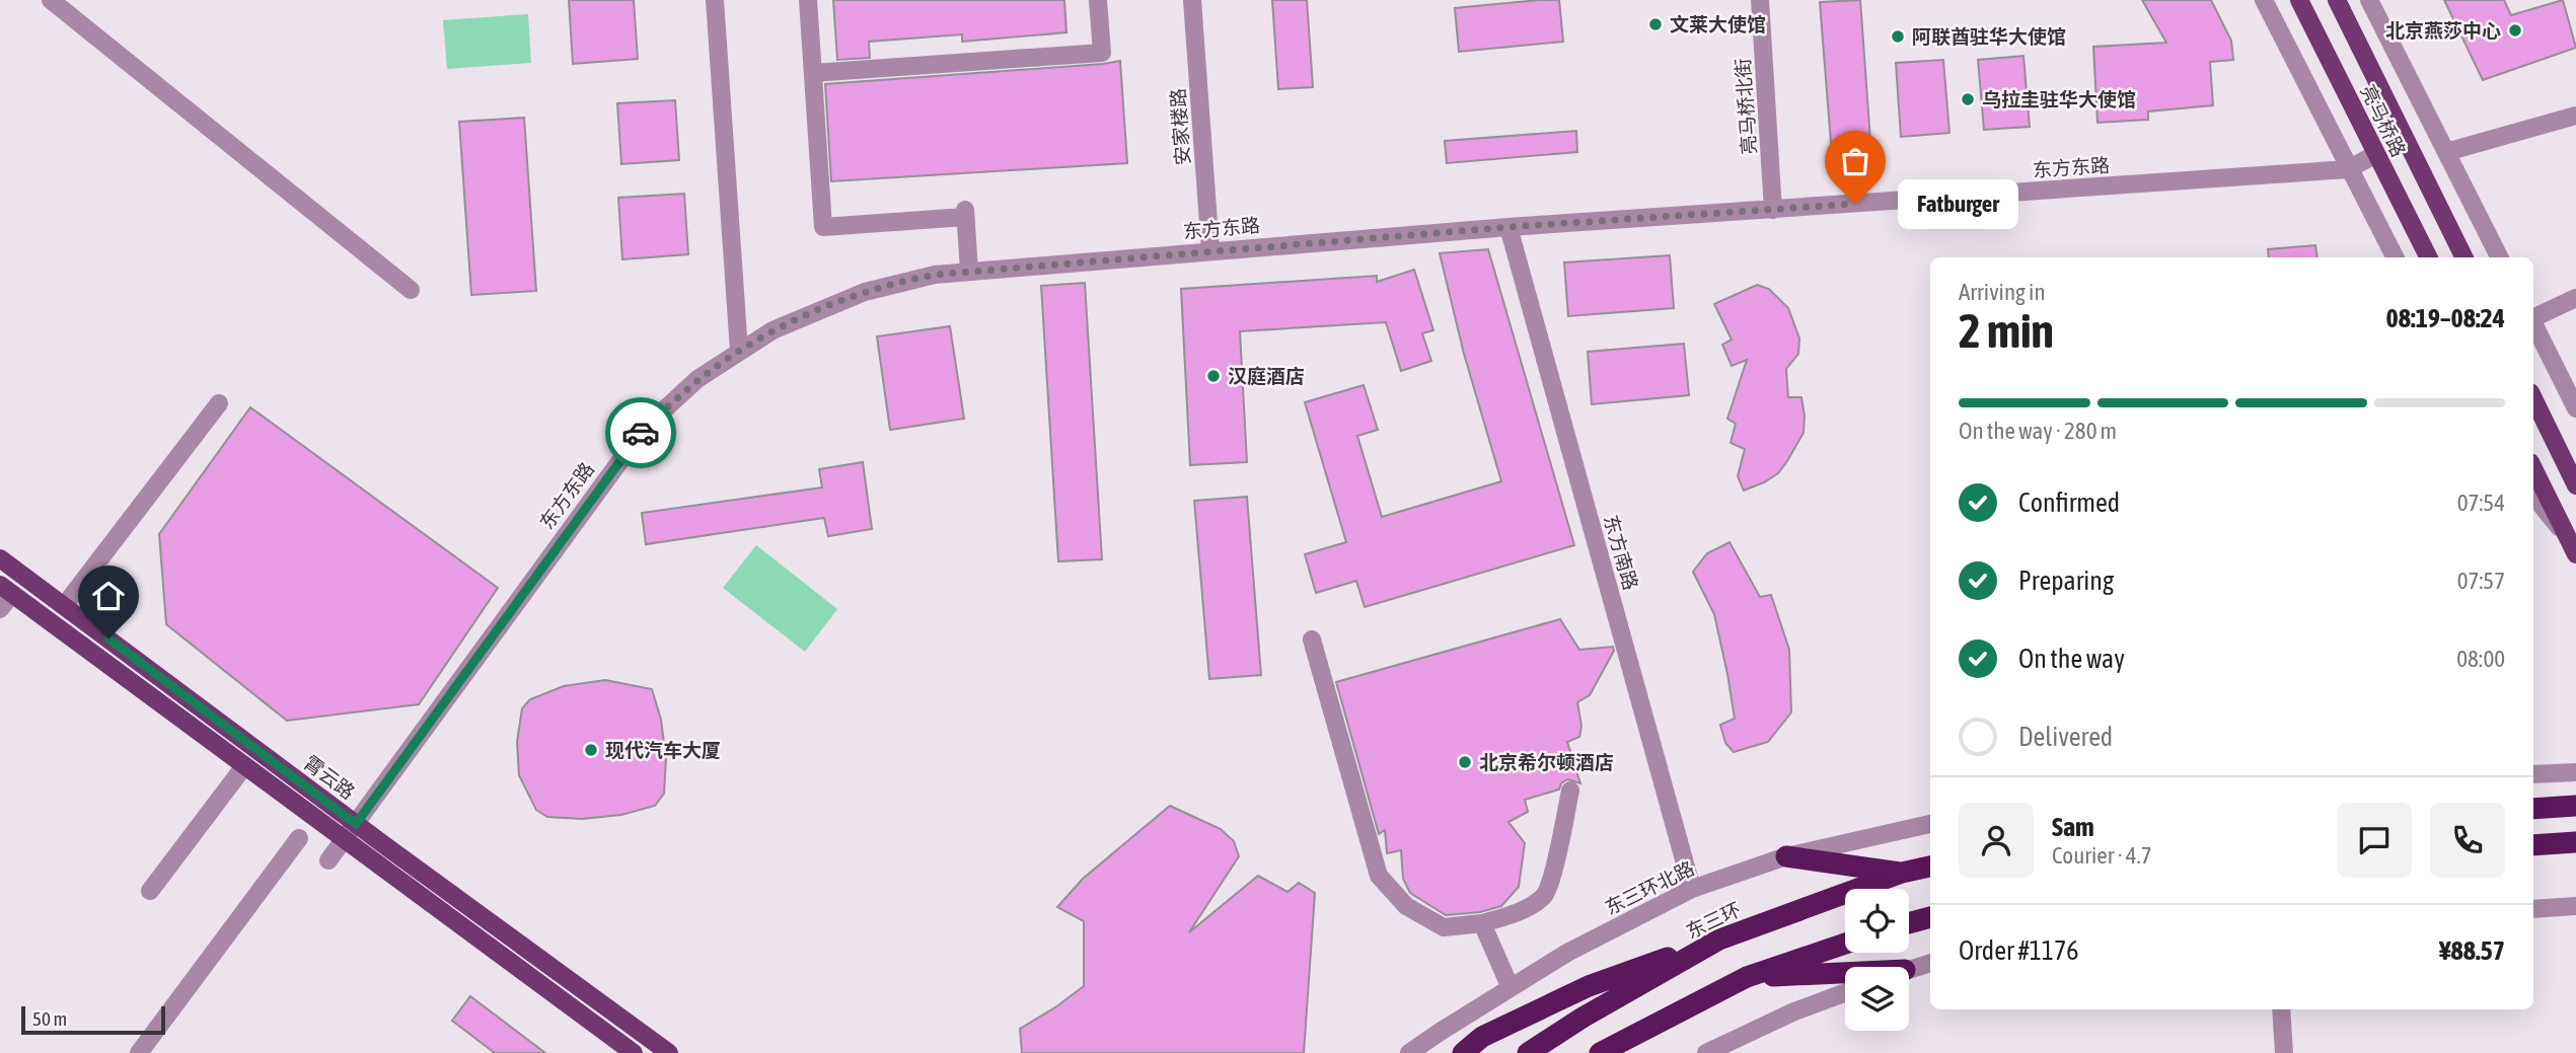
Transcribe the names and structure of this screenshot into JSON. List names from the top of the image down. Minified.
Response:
{"streets":{"highway":["东三环"],"main road":["亮马桥路","霄云路"],"street":["亮马桥北街","安家楼路","东方东路","东方南路","东三环北路"]},"crossings":[["亮马桥北街","东方东路"],["亮马桥路","东方东路"],["安家楼路","东方东路"],["东方东路","东方南路"],["东方东路","霄云路"],["东方南路","东三环北路"]],"places":["文莱大使馆","北京燕莎中心","阿联酋驻华大使馆","乌拉圭驻华大使馆","Fatburger","汉庭酒店","现代汽车大厦","北京希尔顿酒店"],"scale_bar":"50 m","page":{"bubble":"Fatburger","heading":["2 min","Arriving in","08:19–08:24"],"panel":["Sam","Courier · 4.7","Order #1176","¥88.57"],"bar":"On the way · 280 m","list":[["Confirmed","07:54"],["Preparing","07:57"],["On the way","08:00"],"Delivered"],"scale":"50 m"}}
